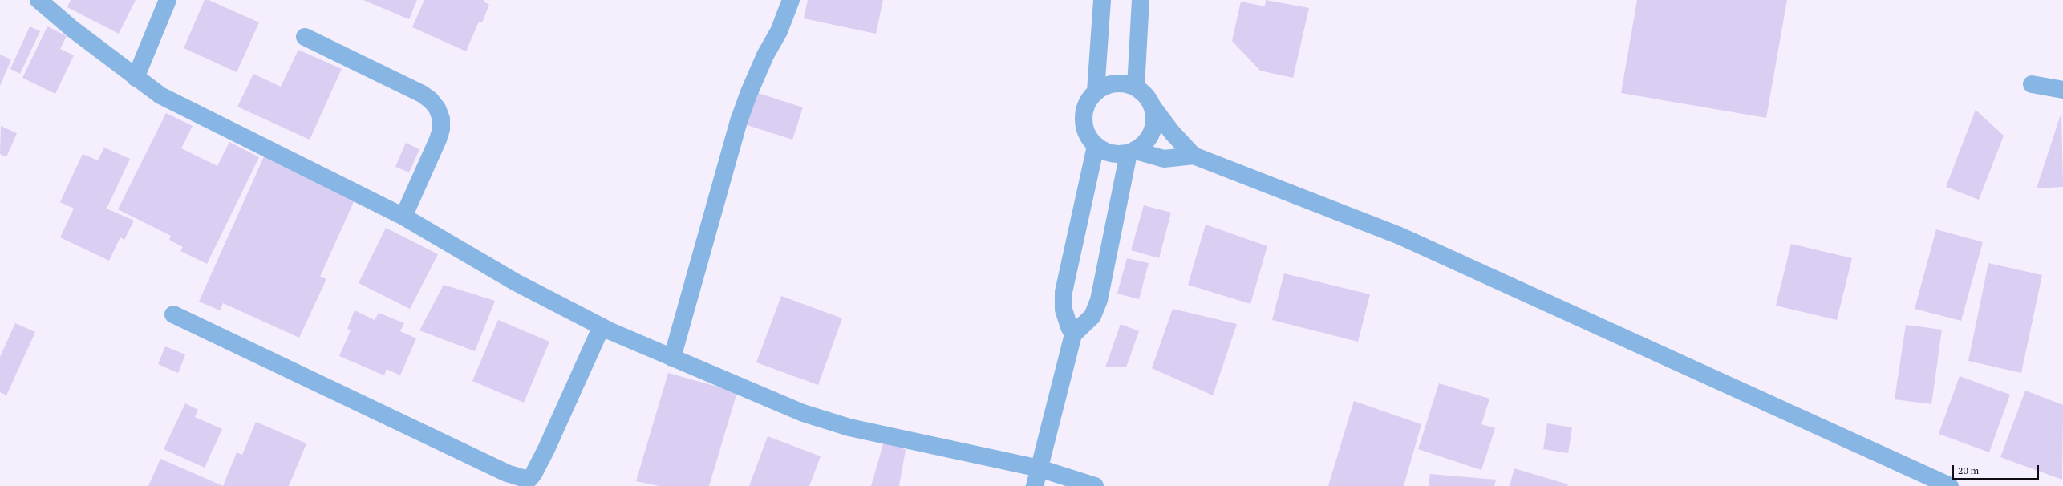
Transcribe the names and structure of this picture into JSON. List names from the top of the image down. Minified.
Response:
{"scale_bar":"20 m"}
